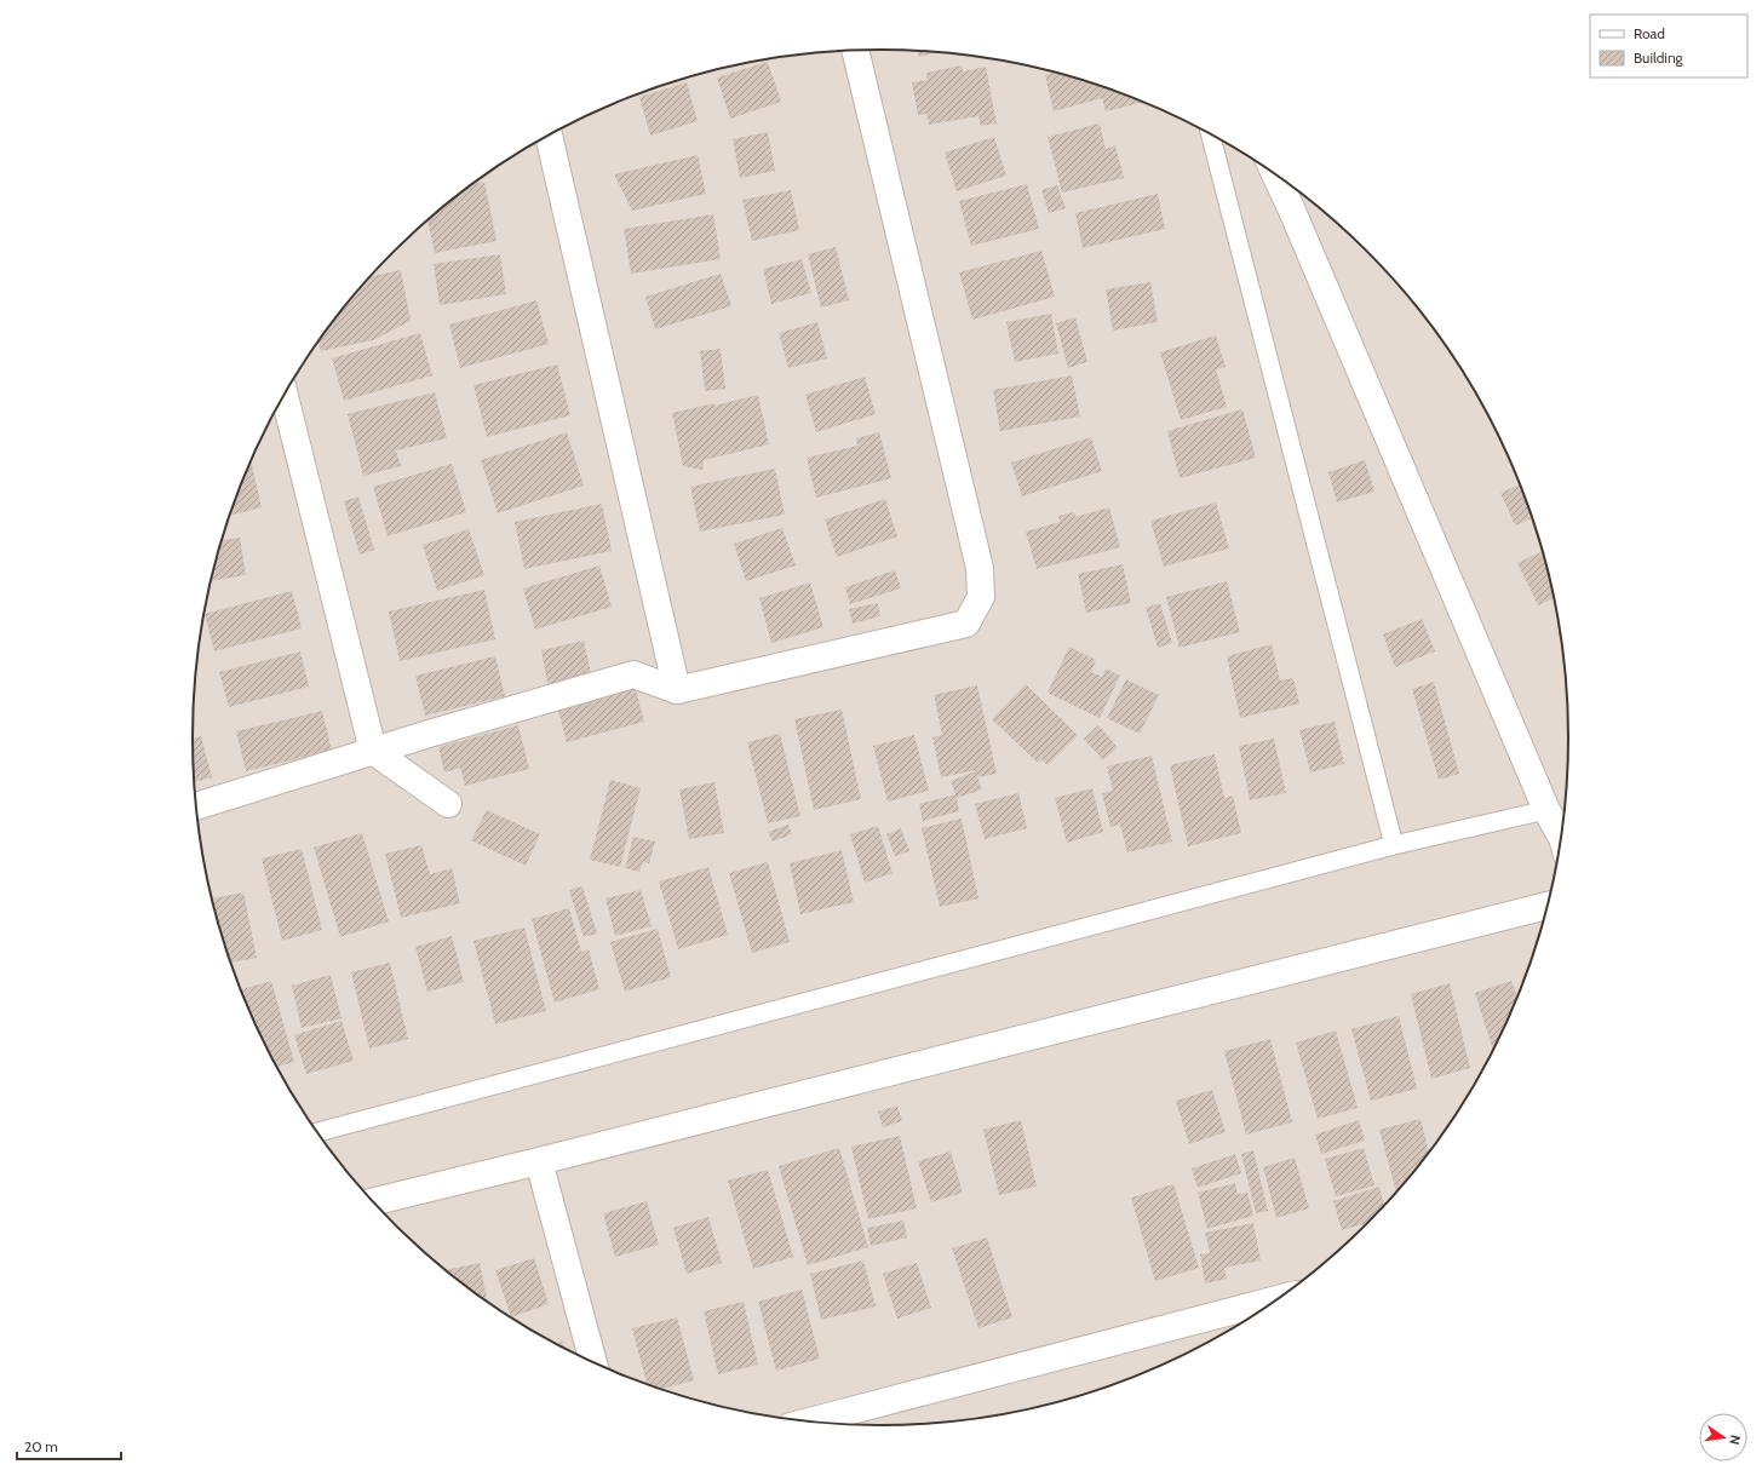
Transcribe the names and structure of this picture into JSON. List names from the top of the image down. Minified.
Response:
{"legend":["Road","Building"],"scale_bar":"20 m","north":"right"}
